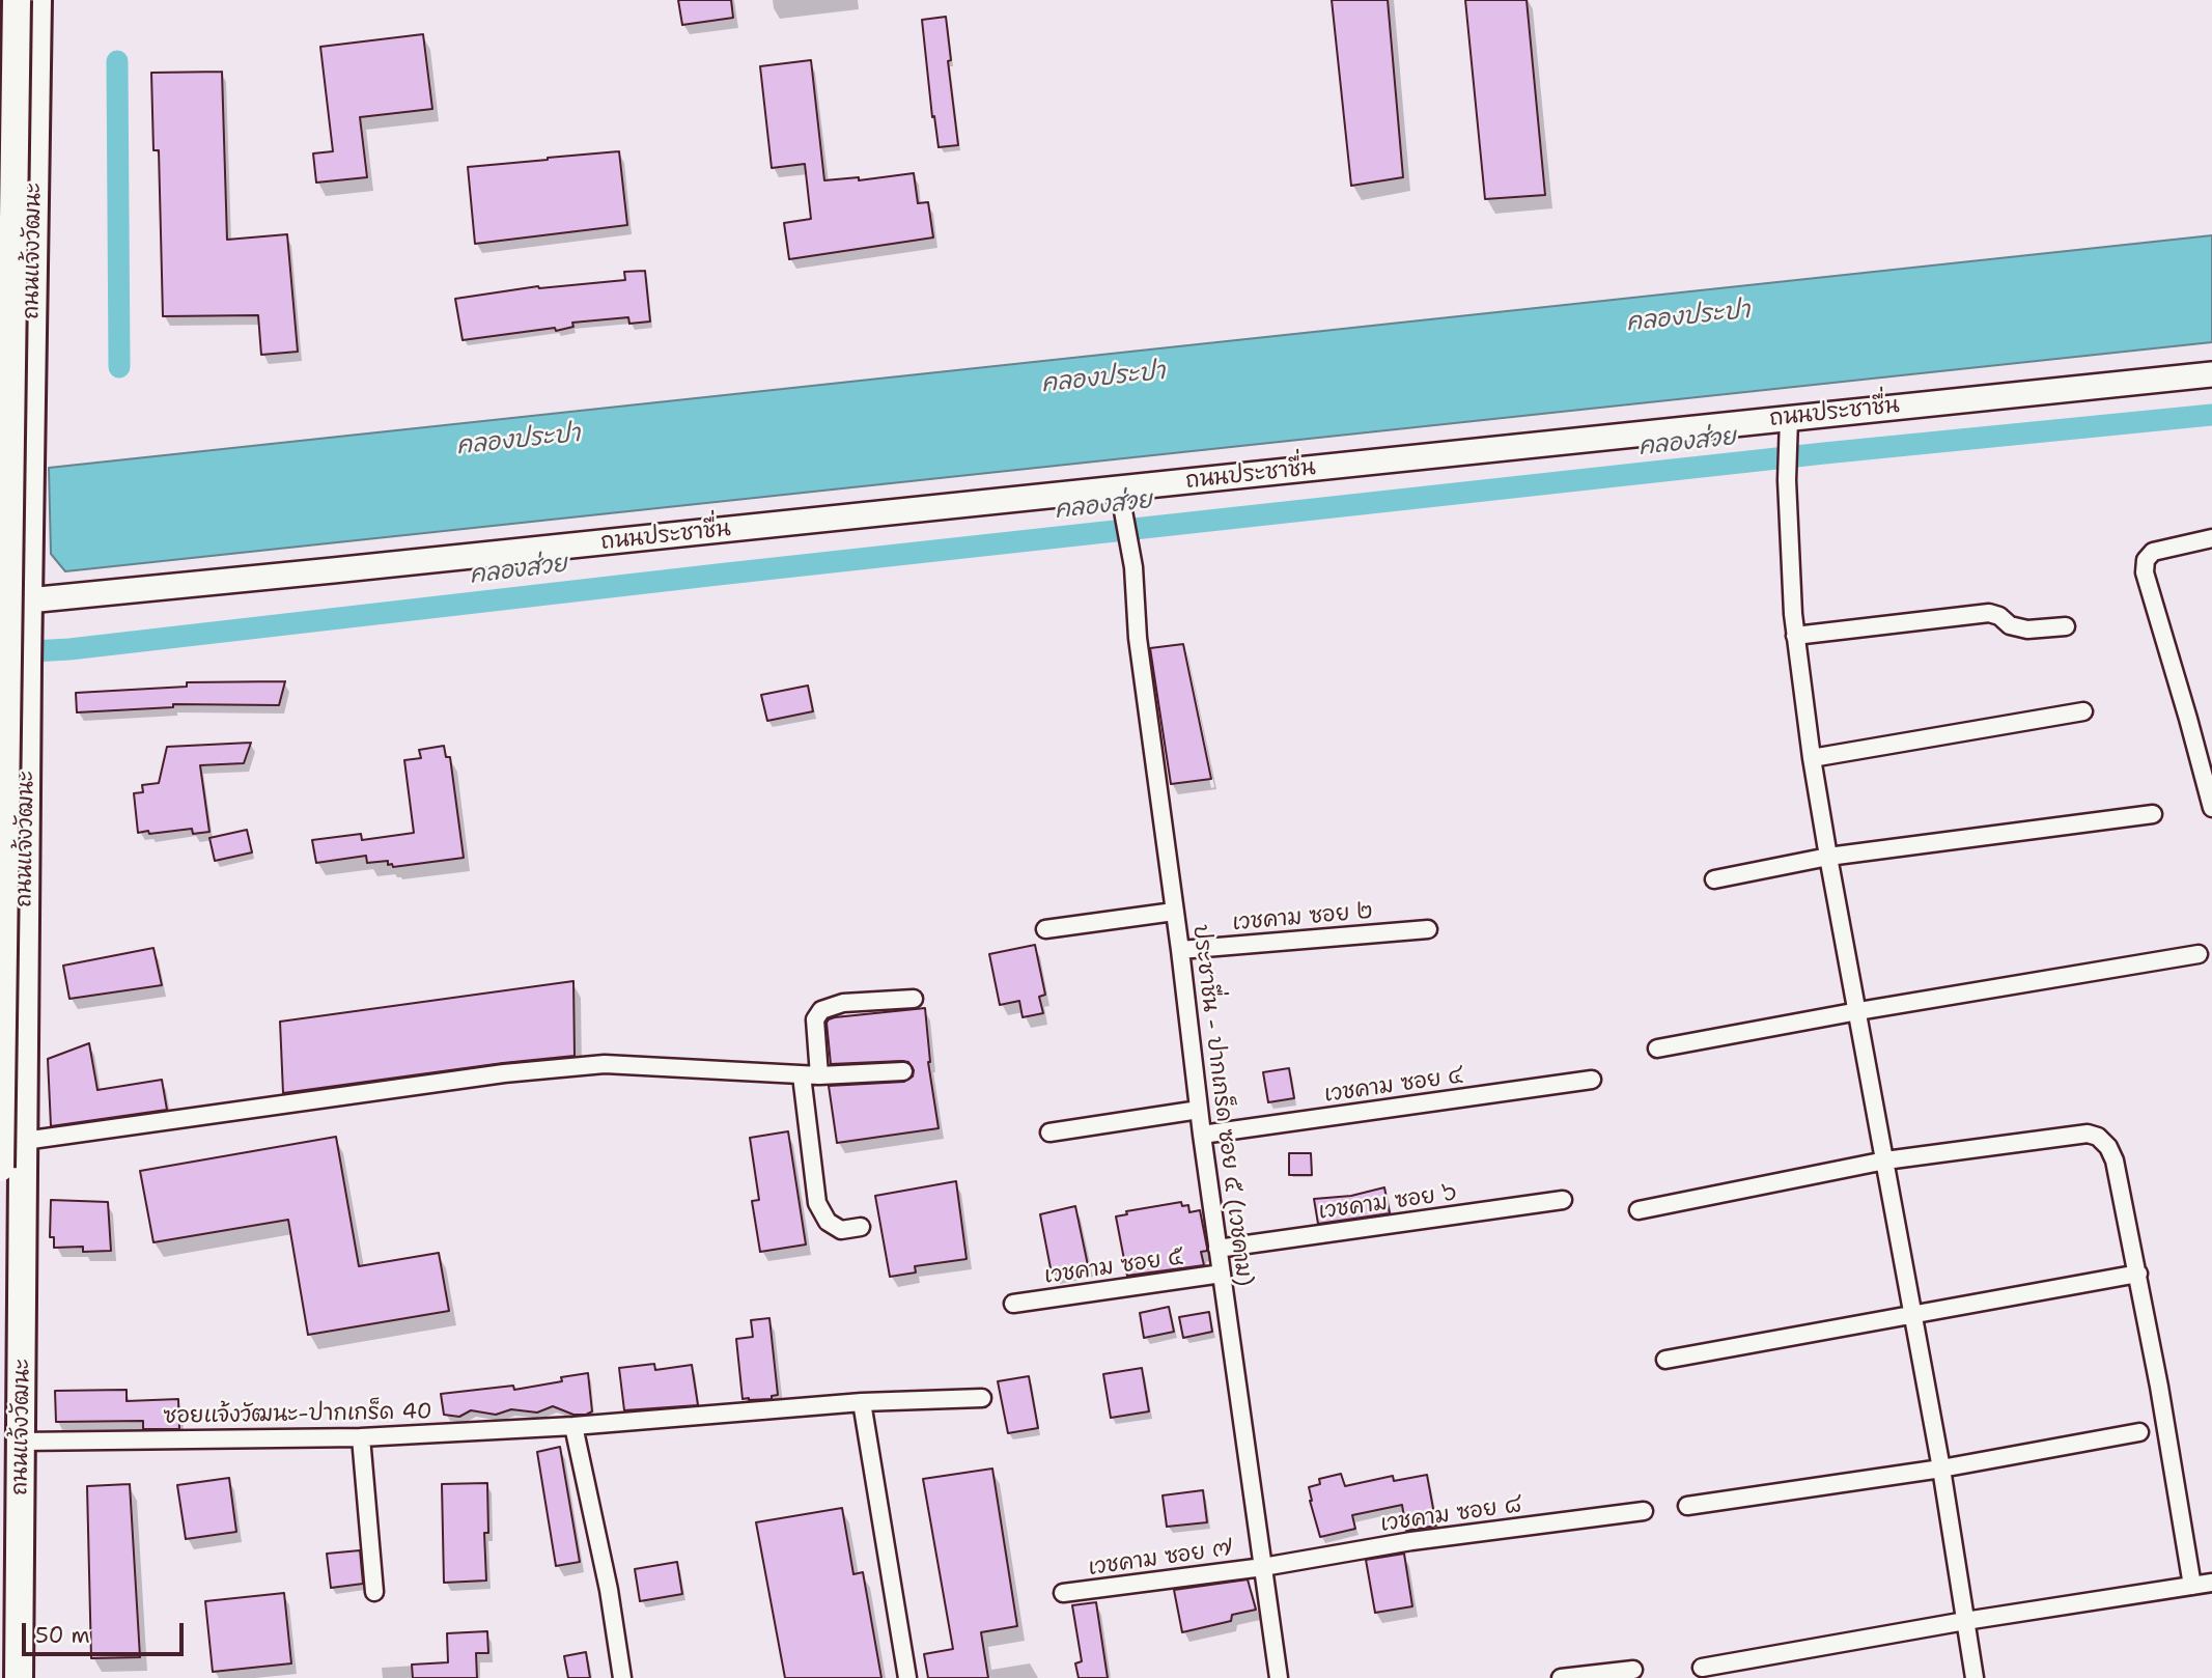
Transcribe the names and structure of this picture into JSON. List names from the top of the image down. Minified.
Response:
{"streets":{"main road":["ถนนแจ้งวัฒนะ","ถนนประชาชื่น"],"street":["เวชคาม ซอย ๒","เวชคาม ซอย ๔","ประชาชื่น - ปากเกร็ด ซอย ๕ (เวชคาม)","เวชคาม ซอย ๖","เวชคาม ซอย ๕","ซอยแจ้งวัฒนะ-ปากเกร็ด 40","เวชคาม ซอย ๘","เวชคาม ซอย ๗"]},"crossings":[["ถนนแจ้งวัฒนะ","ถนนประชาชื่น"],["ถนนแจ้งวัฒนะ","ซอยแจ้งวัฒนะ-ปากเกร็ด 40"],["ถนนประชาชื่น","ประชาชื่น - ปากเกร็ด ซอย ๕ (เวชคาม)"],["เวชคาม ซอย ๒","ประชาชื่น - ปากเกร็ด ซอย ๕ (เวชคาม)"],["เวชคาม ซอย ๔","ประชาชื่น - ปากเกร็ด ซอย ๕ (เวชคาม)"],["ประชาชื่น - ปากเกร็ด ซอย ๕ (เวชคาม)","เวชคาม ซอย ๖"],["ประชาชื่น - ปากเกร็ด ซอย ๕ (เวชคาม)","เวชคาม ซอย ๕"],["ประชาชื่น - ปากเกร็ด ซอย ๕ (เวชคาม)","เวชคาม ซอย ๘"],["ประชาชื่น - ปากเกร็ด ซอย ๕ (เวชคาม)","เวชคาม ซอย ๗"],["เวชคาม ซอย ๘","เวชคาม ซอย ๗"]],"water":["คลองประปา","คลองส่วย"],"scale_bar":"50 m"}
